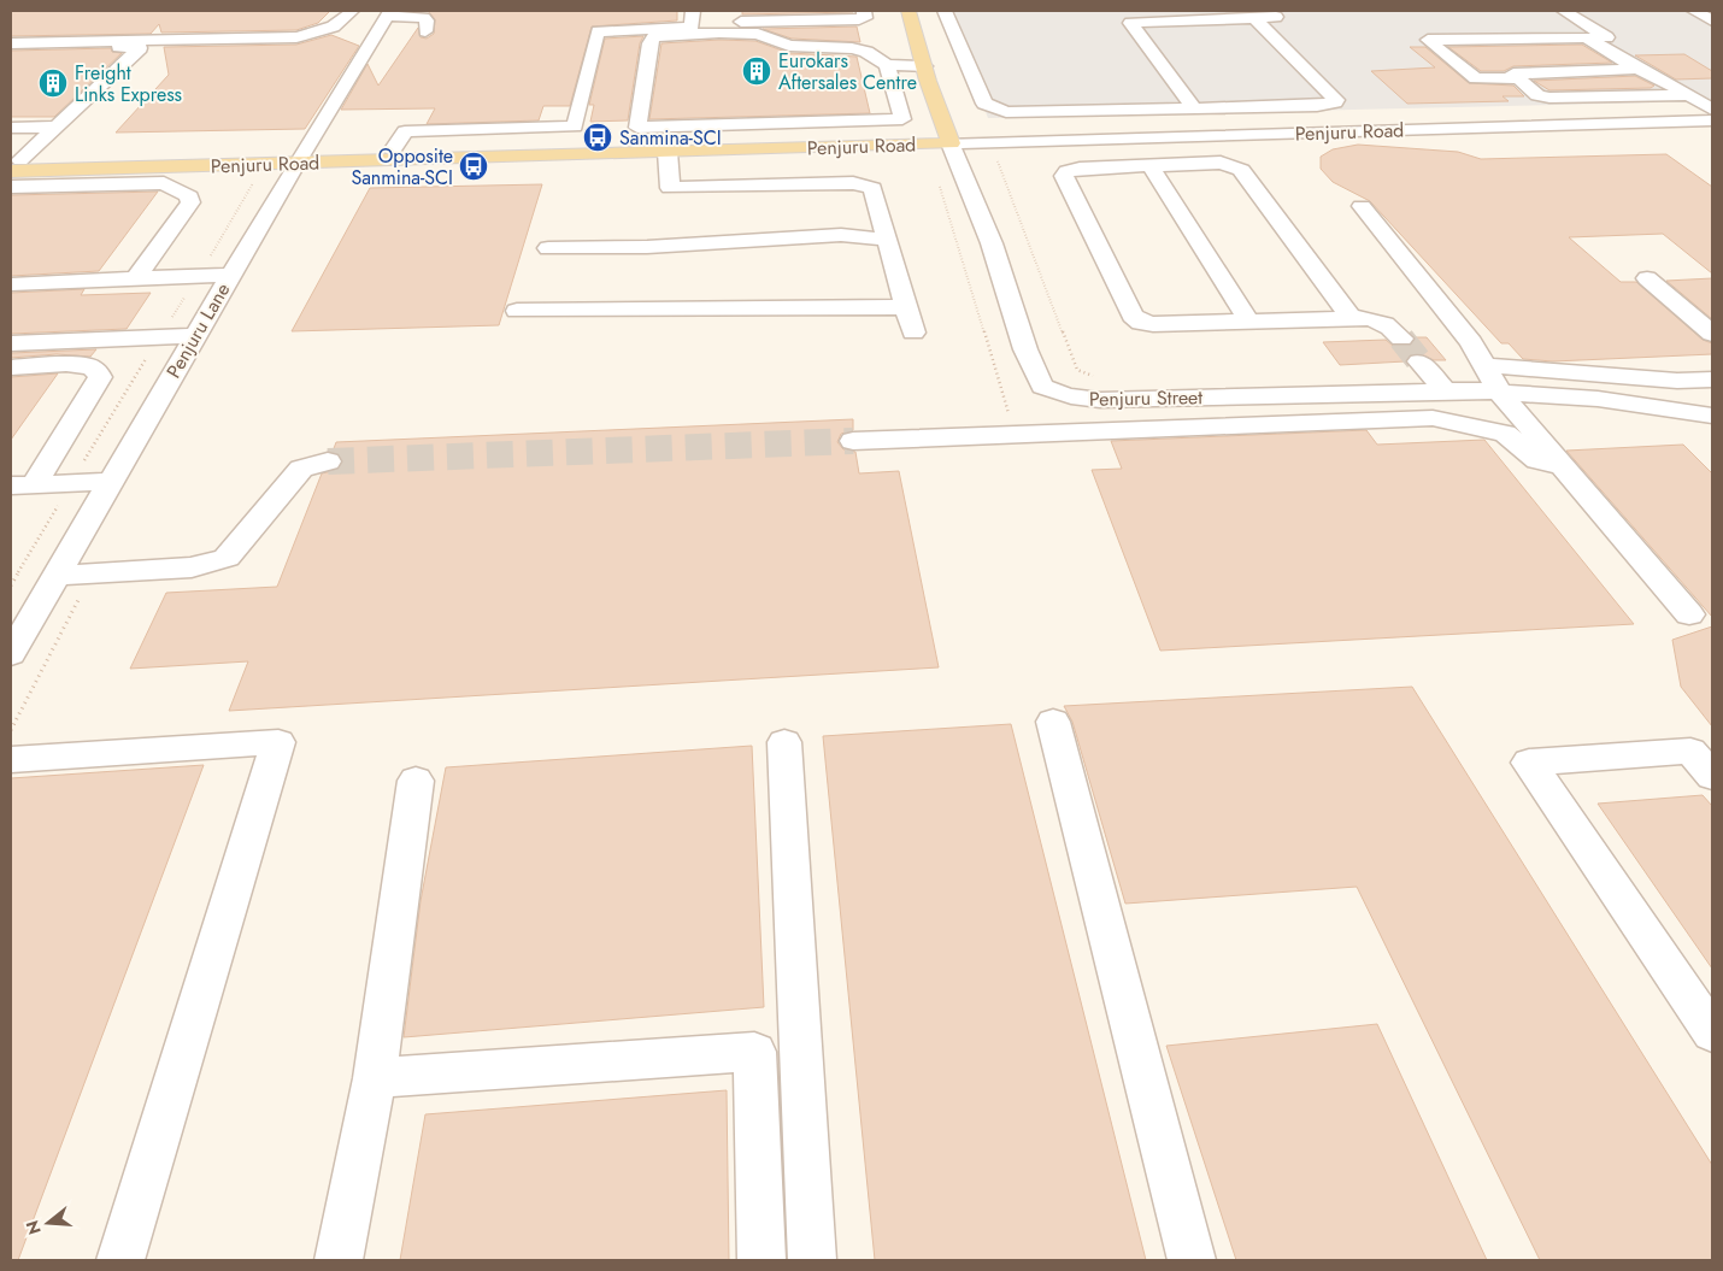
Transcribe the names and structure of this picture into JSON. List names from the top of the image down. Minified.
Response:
{"streets":{"main road":["Penjuru Road"],"street":["Penjuru Lane","Penjuru Street"]},"crossings":[["Penjuru Road","Penjuru Lane"],["Penjuru Road","Penjuru Street"]],"places":{"building":["Eurokars Aftersales Centre","Freight Links Express"],"bus stop":["Sanmina-SCI","Opposite Sanmina-SCI"]},"north":"left"}
